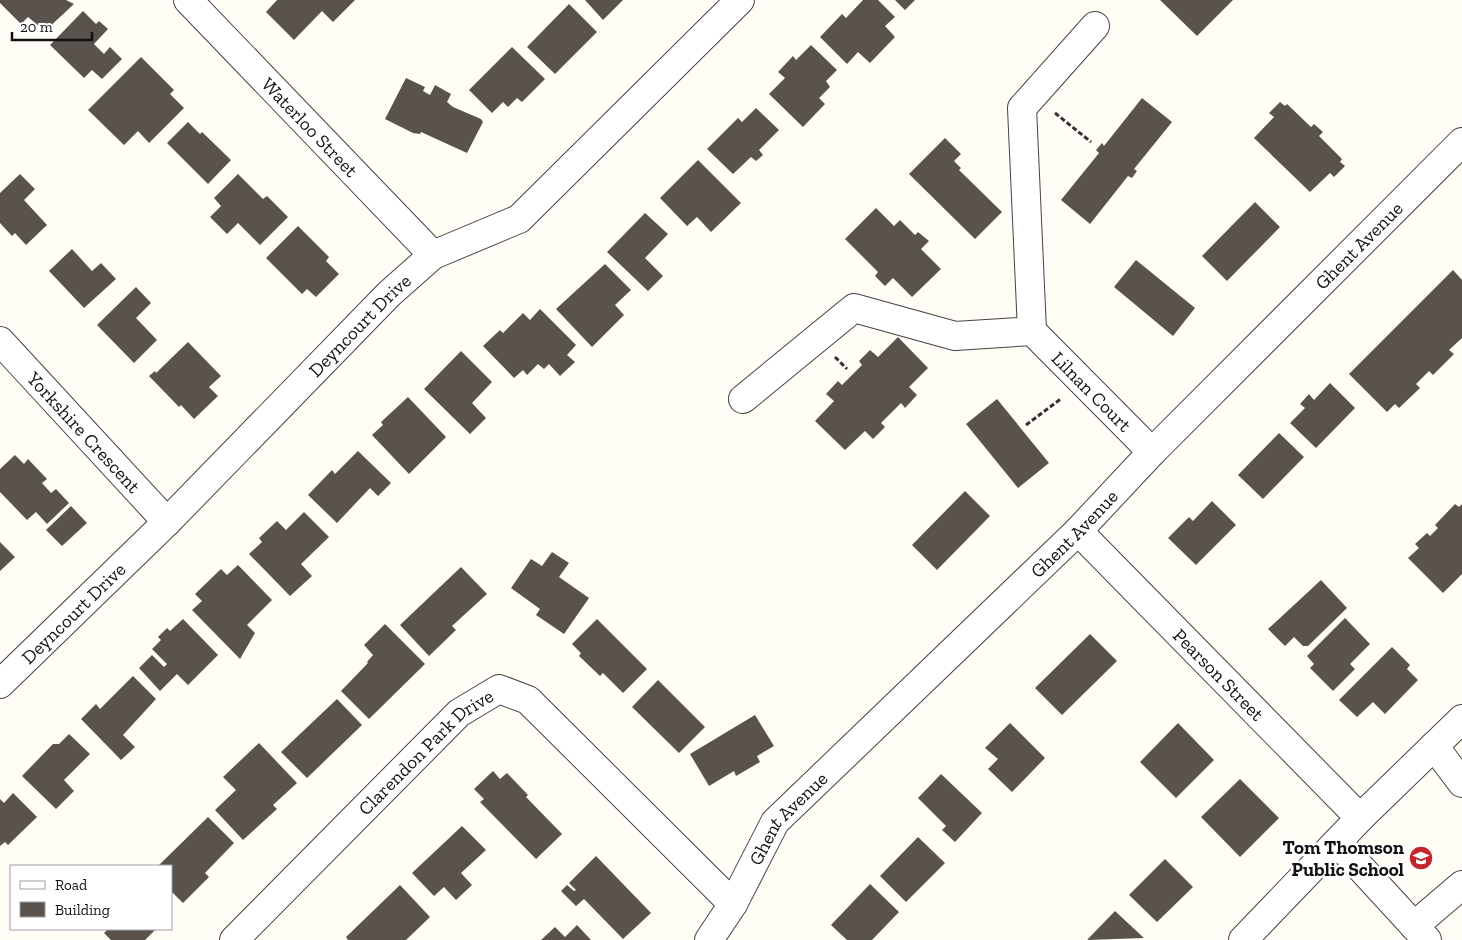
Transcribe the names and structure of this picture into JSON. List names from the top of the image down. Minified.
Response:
{"streets":{"street":["Waterloo Street","Ghent Avenue","Deyncourt Drive","Lilnan Court","Yorkshire Crescent","Pearson Street","Clarendon Park Drive"]},"crossings":[["Waterloo Street","Deyncourt Drive"],["Ghent Avenue","Lilnan Court"],["Ghent Avenue","Pearson Street"],["Ghent Avenue","Clarendon Park Drive"],["Deyncourt Drive","Yorkshire Crescent"]],"places":{"school or university":["Tom Thomson Public School"]},"legend":["Road","Building"],"scale_bar":"20 m"}
